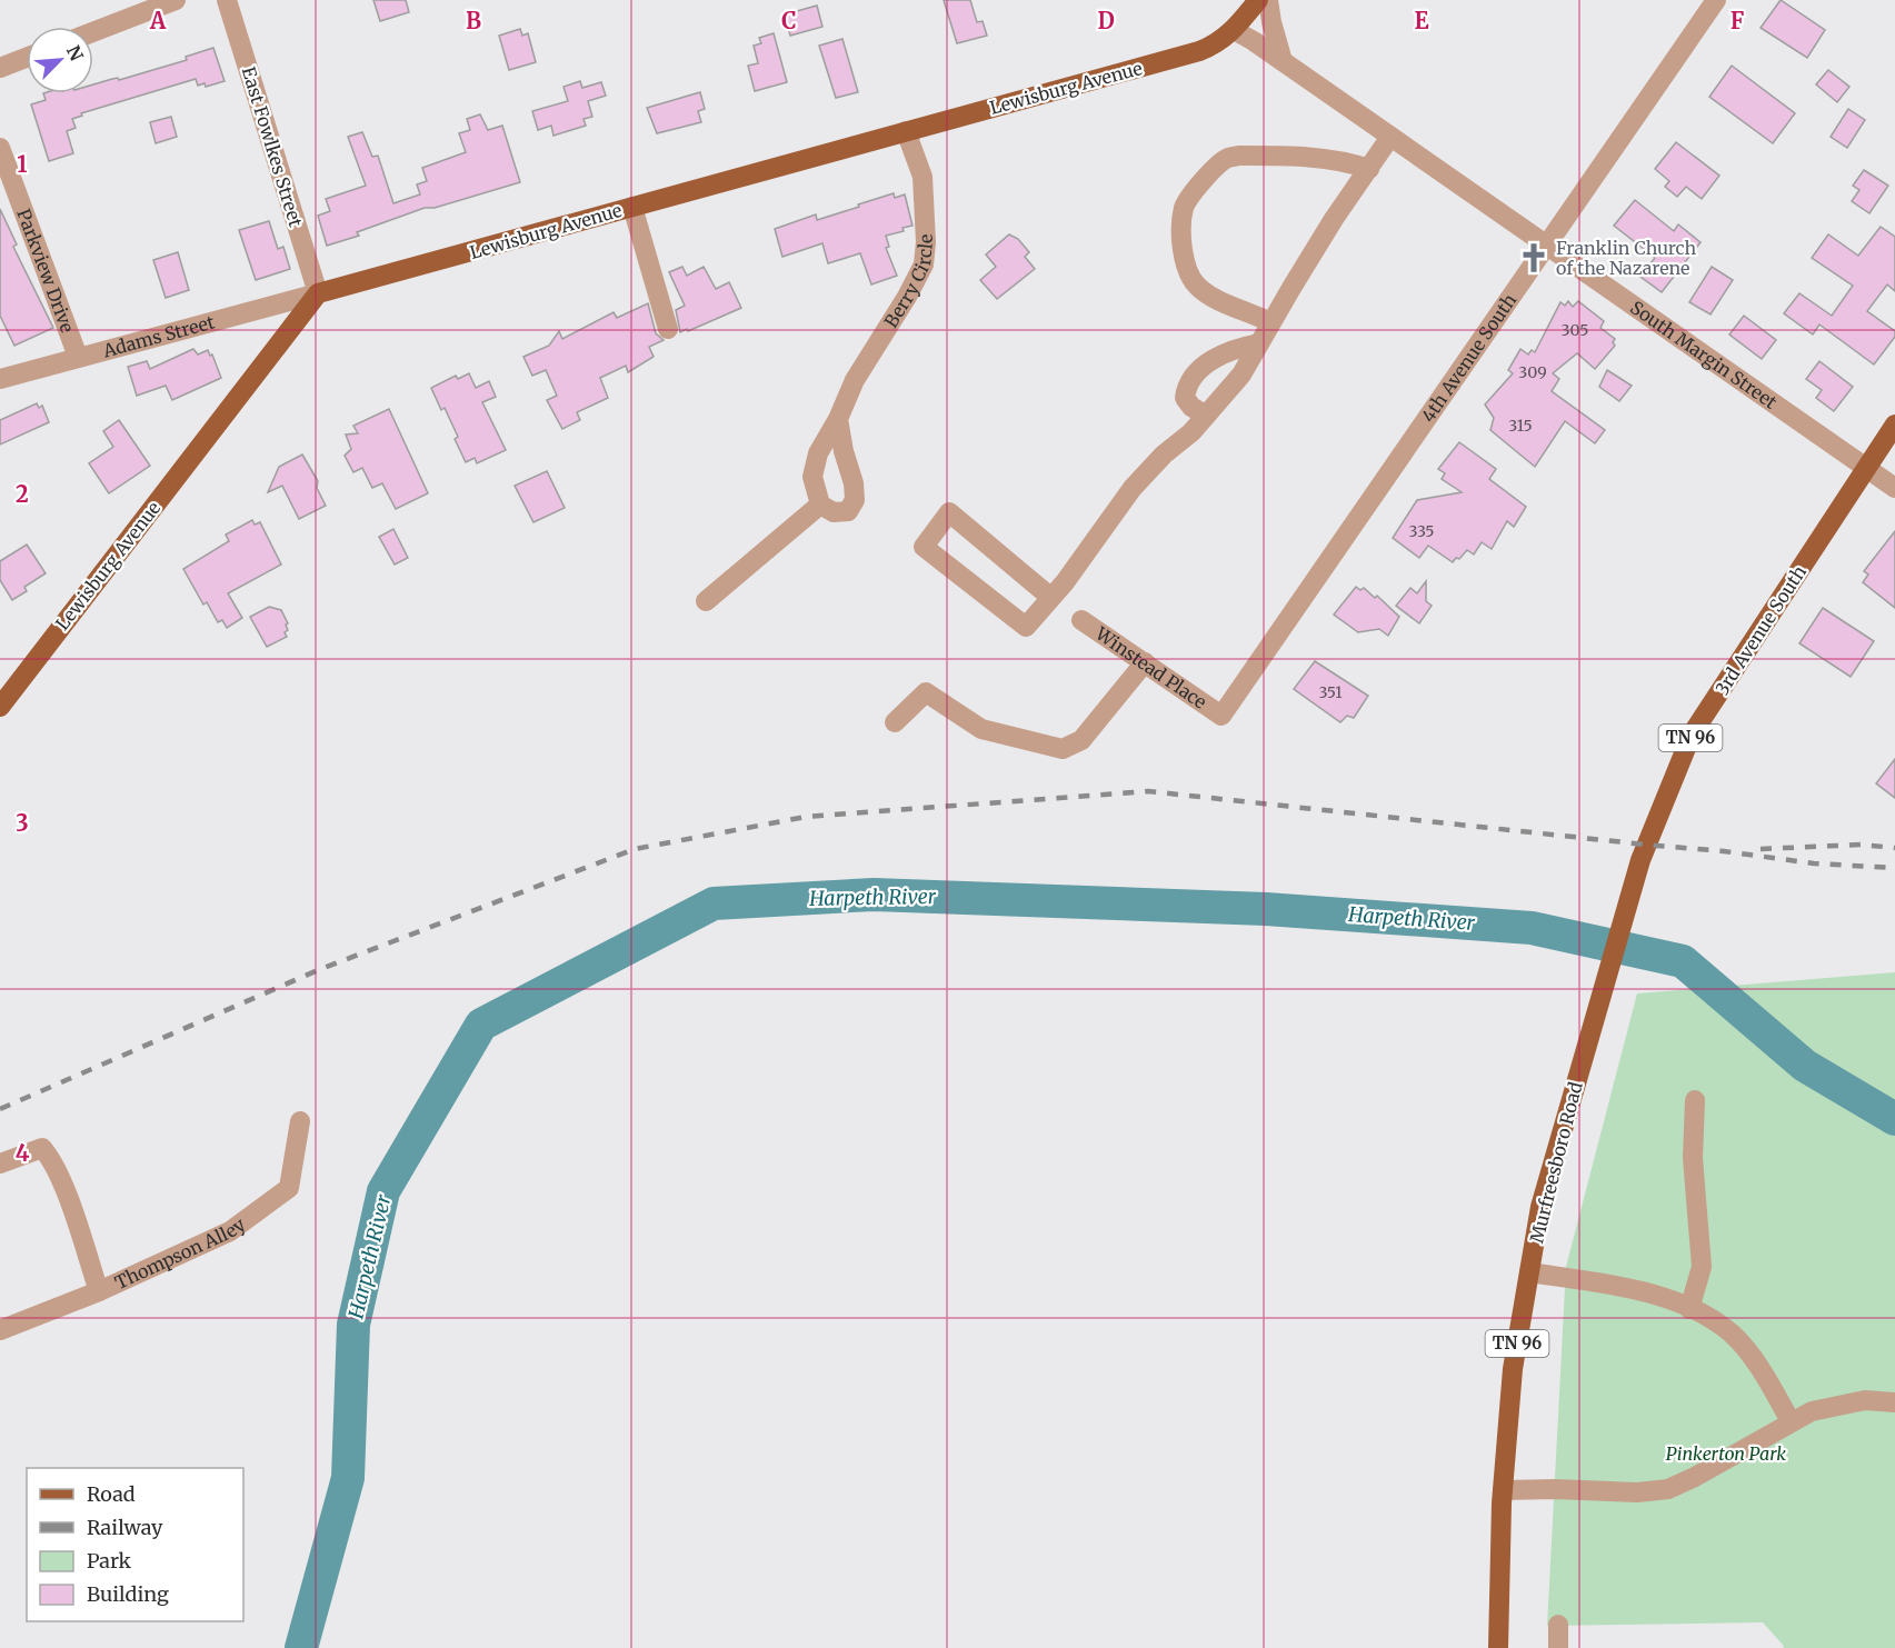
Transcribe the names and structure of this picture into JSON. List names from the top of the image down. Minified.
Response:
{"streets":{"main road":["Lewisburg Avenue","3rd Avenue South","TN 96","Murfreesboro Road"],"street":["East Fowlkes Street","Parkview Drive","Berry Circle","Adams Street","South Margin Street","4th Avenue South","Winstead Place","Thompson Alley"]},"crossings":[["Lewisburg Avenue","East Fowlkes Street"],["Lewisburg Avenue","Berry Circle"],["Lewisburg Avenue","Adams Street"],["Lewisburg Avenue","South Margin Street"],["East Fowlkes Street","Adams Street"],["Parkview Drive","Adams Street"],["South Margin Street","4th Avenue South"],["South Margin Street","3rd Avenue South"],["4th Avenue South","Winstead Place"],["3rd Avenue South","Murfreesboro Road"]],"water":["Harpeth River"],"parks":["Pinkerton Park"],"places":{"church":["Franklin Church of the Nazarene"]},"house_numbers":["305","309","315","335","351"],"legend":["Road","Railway","Park","Building"],"north":"top right","grid":{"columns":["A","B","C","D","E","F"],"rows":["1","2","3","4"]}}
